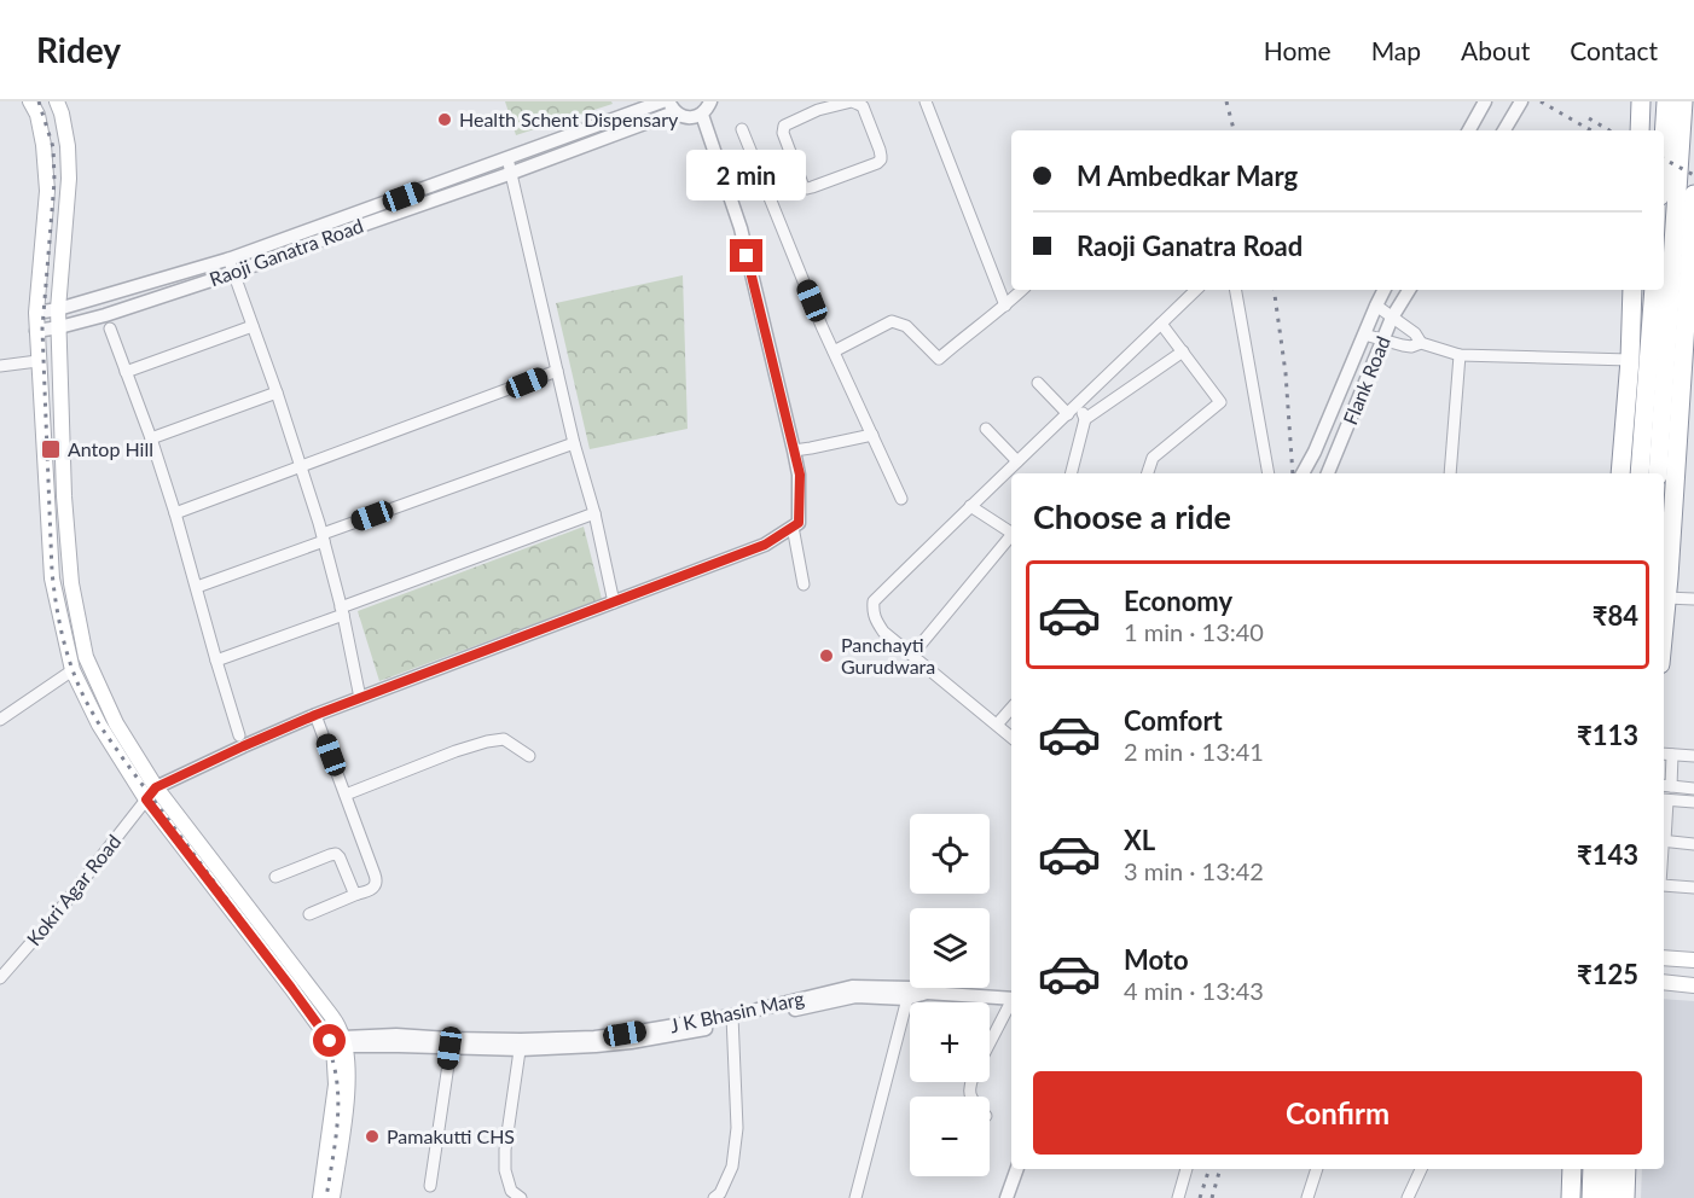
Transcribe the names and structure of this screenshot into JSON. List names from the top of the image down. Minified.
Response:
{"streets":{"street":["Raoji Ganatra Road","Flank Road","Kokri Agar Road","J K Bhasin Marg"]},"places":{"other":["Health Schent Dispensary","Panchayti Gurudwara","Pamakutti CHS"],"transit":["Antop Hill"]},"page":{"header":"Ridey","nav":["Home","Map","About","Contact"],"banner":["M Ambedkar Marg","Raoji Ganatra Road"],"bubble":"2 min","heading":"Choose a ride","list":[{"name":"Economy","note":"1 min · 13:40","value":"₹84"},{"name":"Comfort","note":"2 min · 13:41","value":"₹113"},{"name":"XL","note":"3 min · 13:42","value":"₹143"},{"name":"Moto","note":"4 min · 13:43","value":"₹125"}],"map_buttons":["+","−"],"buttons":"Confirm"}}
